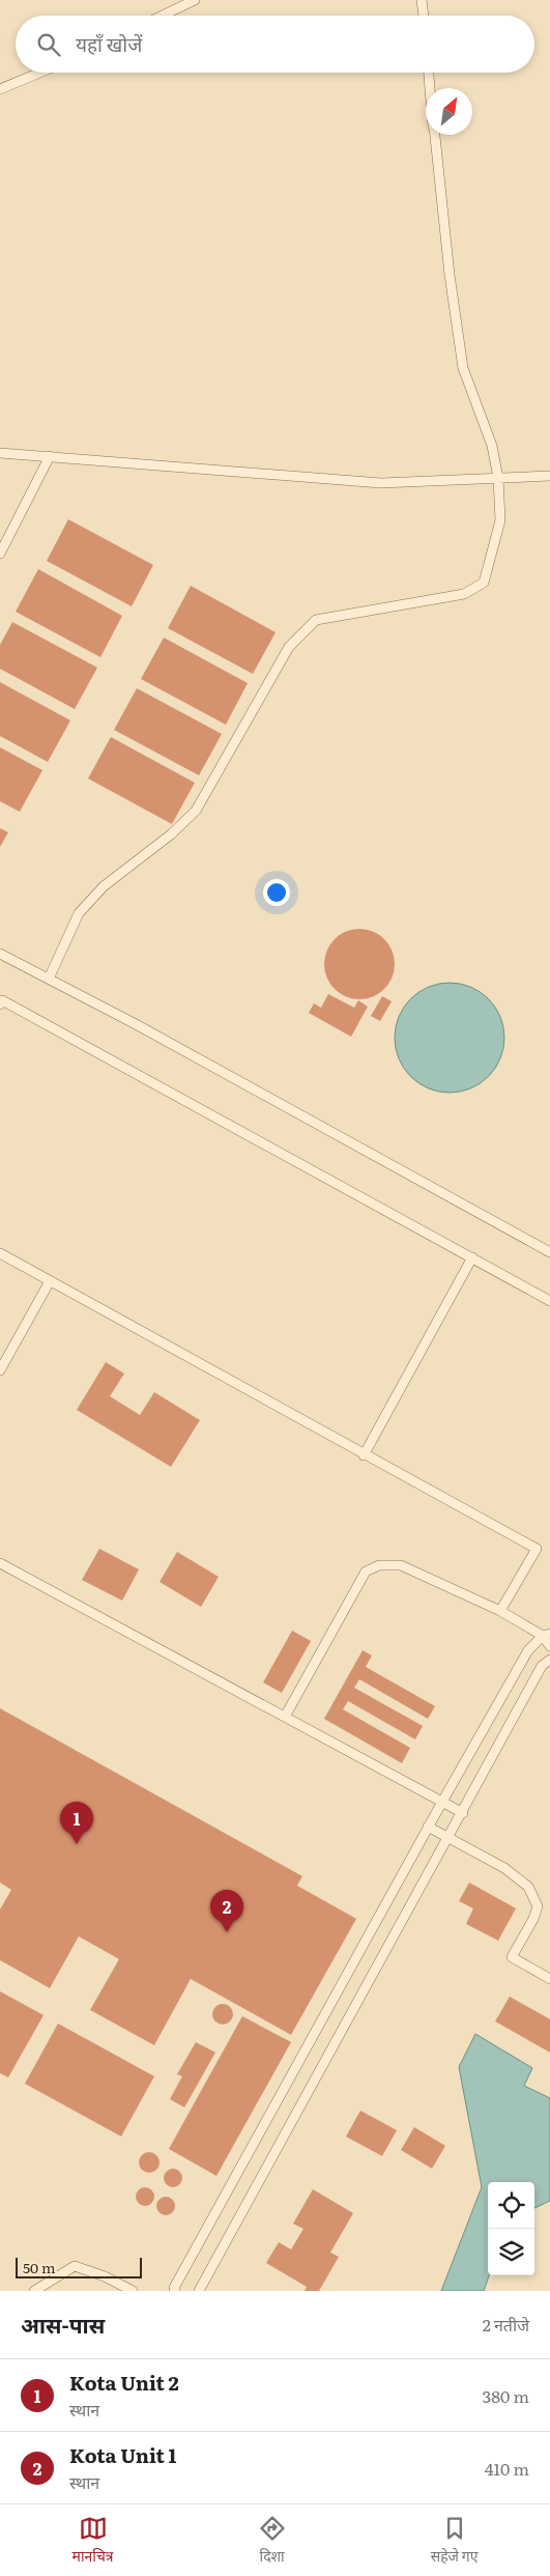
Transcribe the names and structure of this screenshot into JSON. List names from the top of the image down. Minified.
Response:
{"scale_bar":"50 m","north":"top right","page":{"search":"यहाँ खोजें","pins":["1","2"],"scale":"50 m","heading":["आस-पास","2 नतीजे"],"list":[{"mark":"1","name":"Kota Unit 2","note":"स्थान","value":"380 m"},{"mark":"2","name":"Kota Unit 1","note":"स्थान","value":"410 m"}],"nav":["मानचित्र","दिशा","सहेजे गए"]}}
